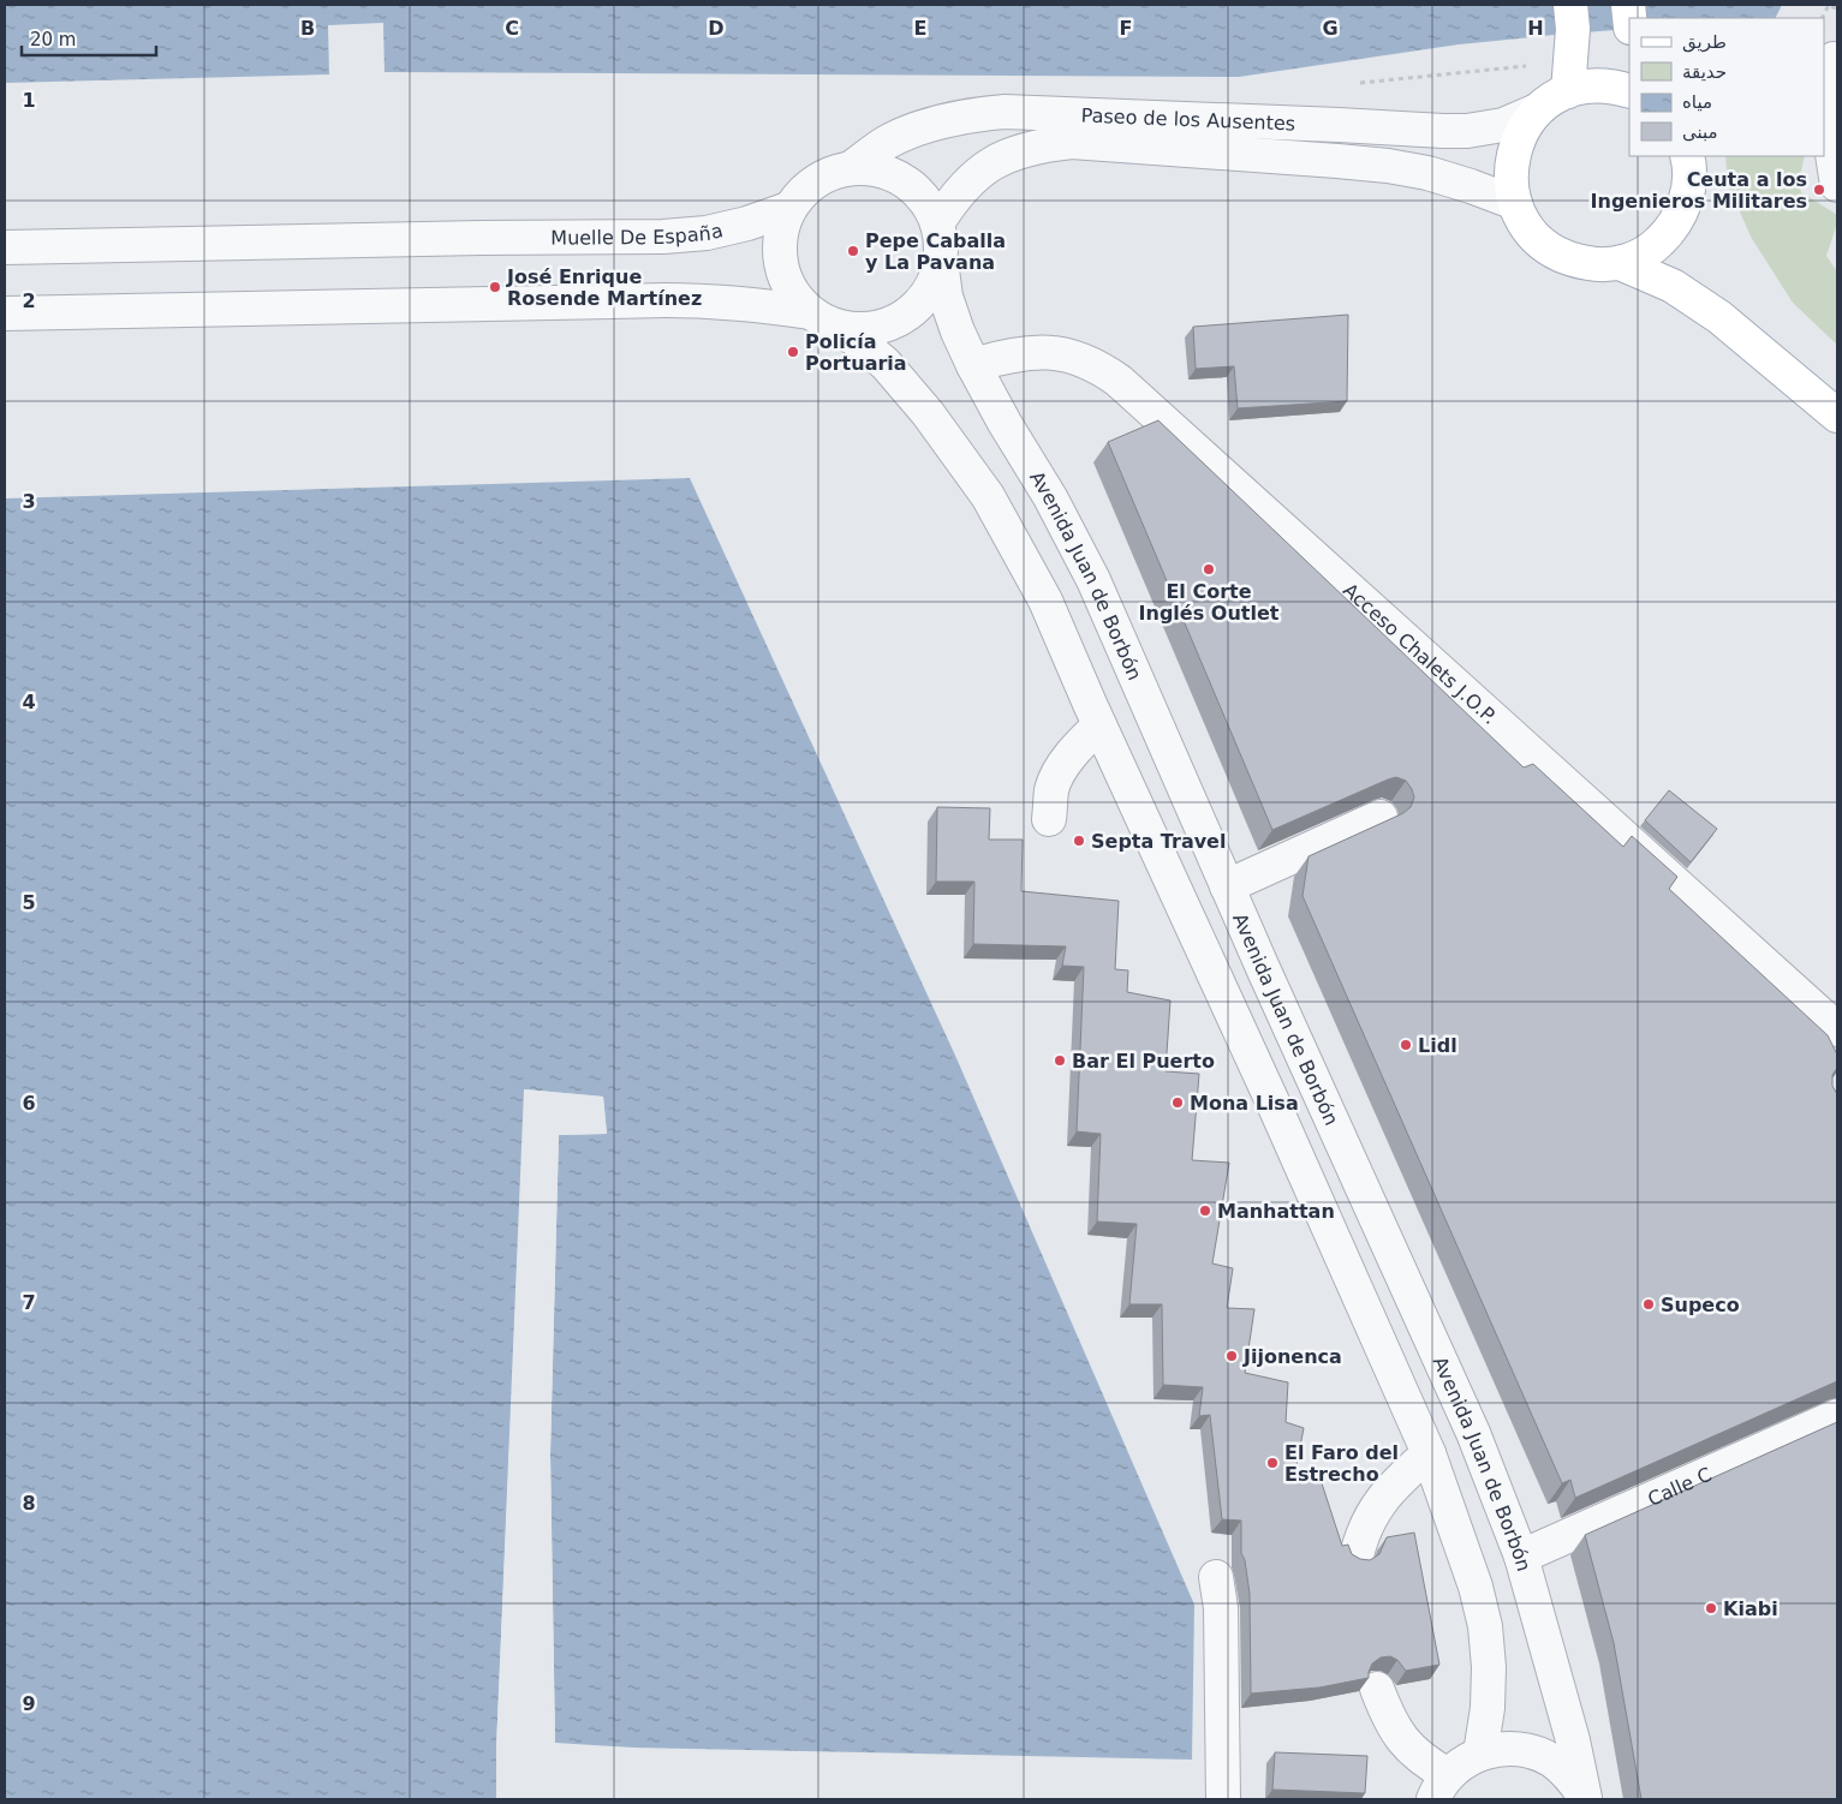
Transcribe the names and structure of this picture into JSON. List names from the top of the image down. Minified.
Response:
{"streets":{"street":["Paseo de los Ausentes","Muelle De España","Avenida Juan de Borbón","Acceso Chalets J.O.P.","Calle C"]},"crossings":[["Paseo de los Ausentes","Muelle De España"],["Paseo de los Ausentes","Avenida Juan de Borbón"],["Muelle De España","Avenida Juan de Borbón"],["Avenida Juan de Borbón","Acceso Chalets J.O.P."],["Avenida Juan de Borbón","Calle C"]],"places":["Ceuta a los Ingenieros Militares","Pepe Caballa y La Pavana","José Enrique Rosende Martínez","Policía Portuaria","El Corte Inglés Outlet","Septa Travel","Lidl","Bar El Puerto","Mona Lisa","Manhattan","Supeco","Jijonenca","El Faro del Estrecho","Kiabi"],"legend":["طريق","حديقة","مياه","مبنى"],"scale_bar":"20 m","grid":{"columns":["B","C","D","E","F","G","H"],"rows":["1","2","3","4","5","6","7","8","9"]}}
